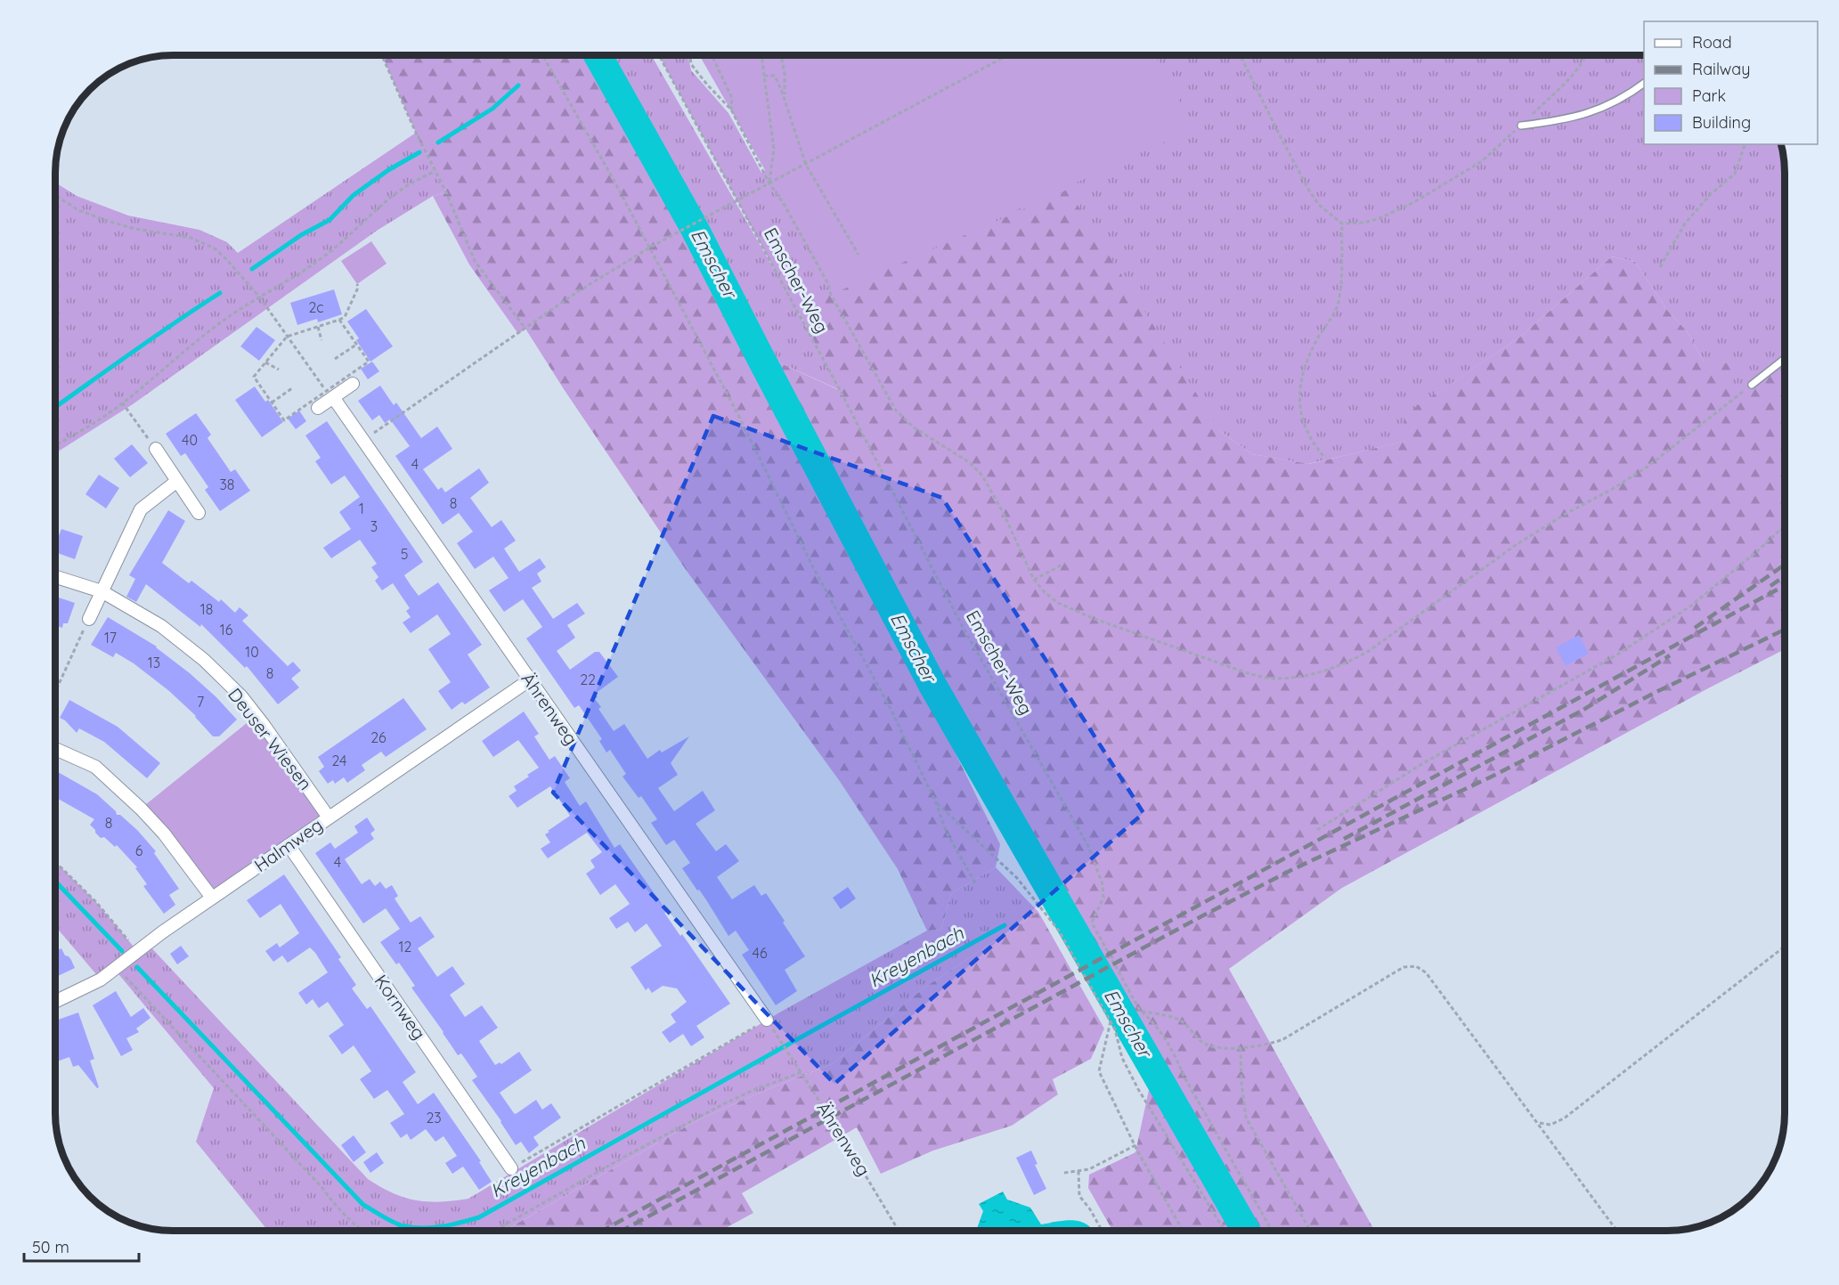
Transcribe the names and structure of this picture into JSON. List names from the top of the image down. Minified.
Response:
{"streets":{"street":["Ährenweg","Deuser Wiesen","Halmweg","Kornweg"],"path":["Emscher-Weg"]},"crossings":[["Ährenweg","Halmweg"],["Deuser Wiesen","Halmweg"],["Halmweg","Kornweg"]],"water":["Emscher","Kreyenbach"],"house_numbers":["2c","40","4","38","8","1","3","5","18","16","17","10","13","8","22","7","26","24","8","6","4","12","46","23"],"legend":["Road","Railway","Park","Building"],"scale_bar":"50 m"}
